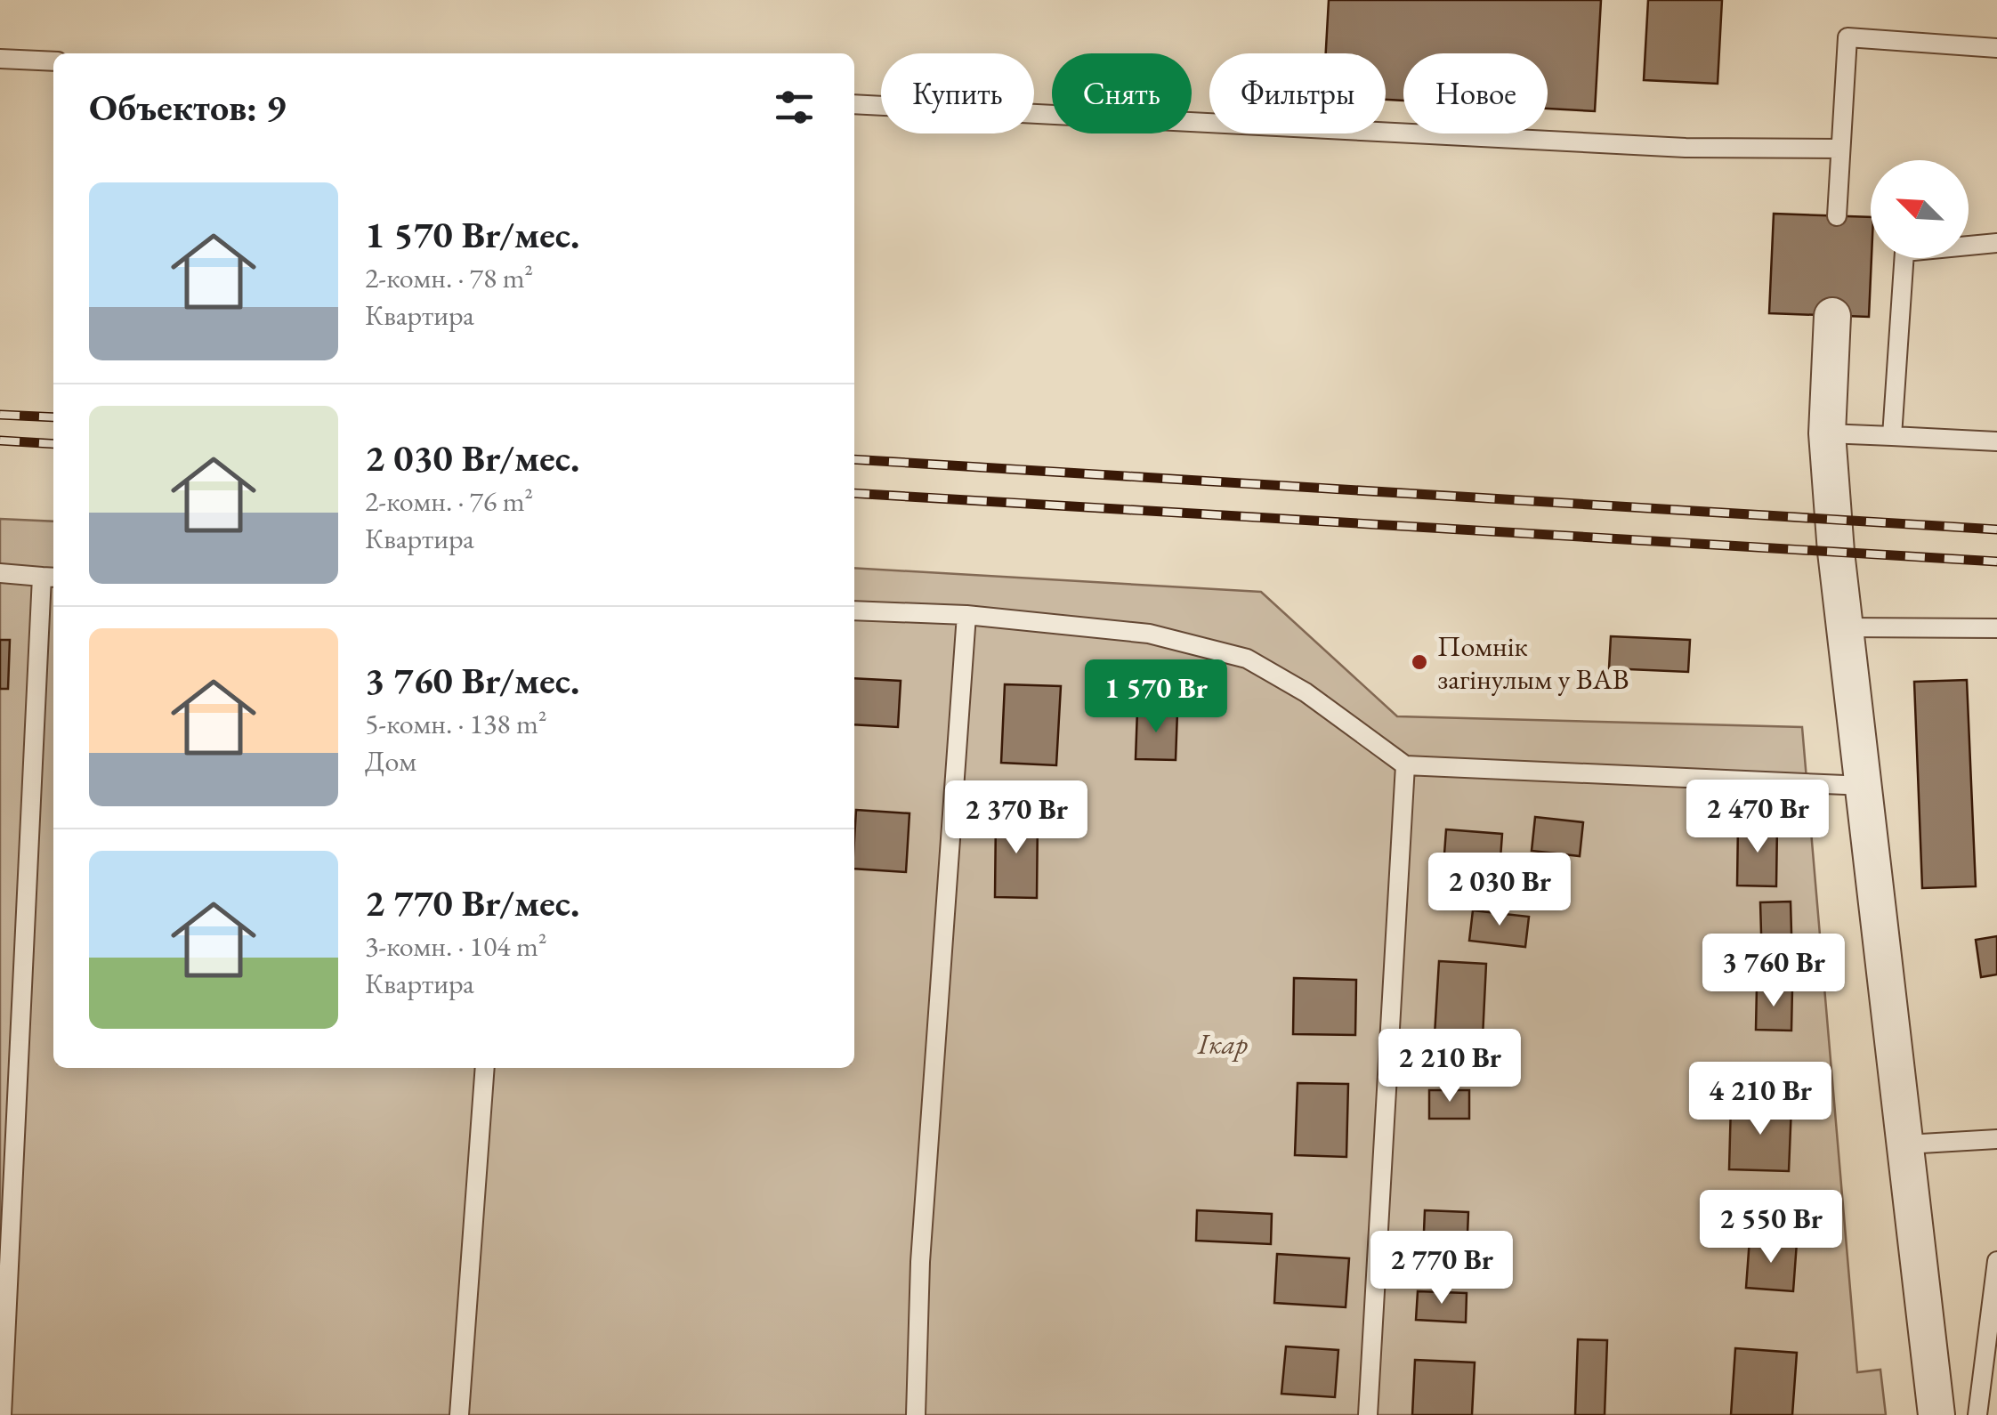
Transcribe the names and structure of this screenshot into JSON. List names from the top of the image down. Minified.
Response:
{"parks":["Ікар"],"places":["Помнік загінулым у ВАВ"],"north":"top left","page":{"chip":["Купить","Снять","Фильтры","Новое"],"heading":"Объектов: 9","list":[{"name":"1 570 Br/мес.","note":"2-комн. · 78 m² · Квартира"},{"name":"2 030 Br/мес.","note":"2-комн. · 76 m² · Квартира"},{"name":"3 760 Br/мес.","note":"5-комн. · 138 m² · Дом"},{"name":"2 770 Br/мес.","note":"3-комн. · 104 m² · Квартира"}],"price":["1 570 Br","2 470 Br","2 370 Br","2 030 Br","3 760 Br","2 210 Br","4 210 Br","2 550 Br","2 770 Br"]}}
